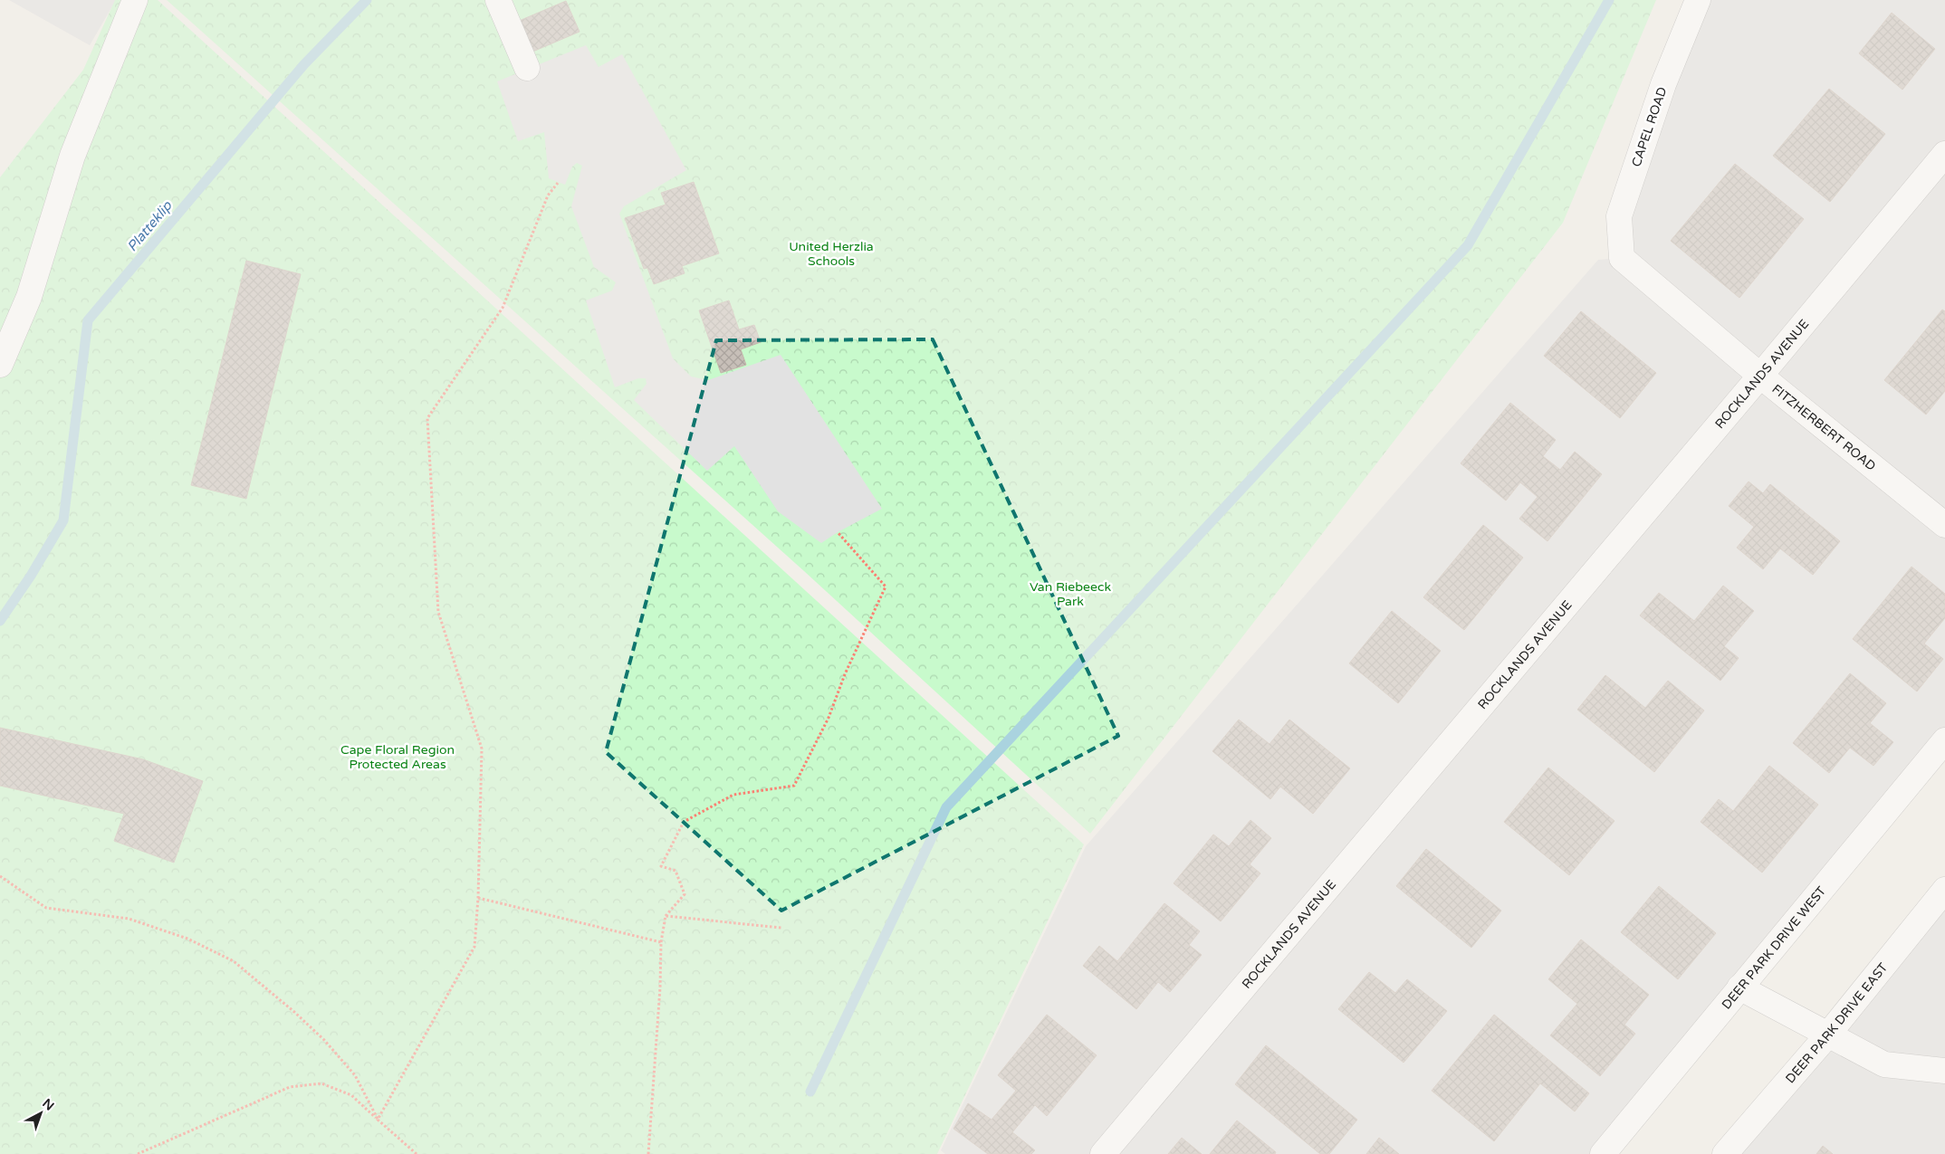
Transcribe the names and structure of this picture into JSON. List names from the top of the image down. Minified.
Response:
{"streets":{"street":["CAPEL ROAD","ROCKLANDS AVENUE","FITZHERBERT ROAD","DEER PARK DRIVE WEST","DEER PARK DRIVE EAST"]},"crossings":[["CAPEL ROAD","FITZHERBERT ROAD"],["ROCKLANDS AVENUE","FITZHERBERT ROAD"]],"water":["Platteklip"],"parks":["United Herzlia Schools","Van Riebeeck Park","Cape Floral Region Protected Areas"],"north":"top right"}
